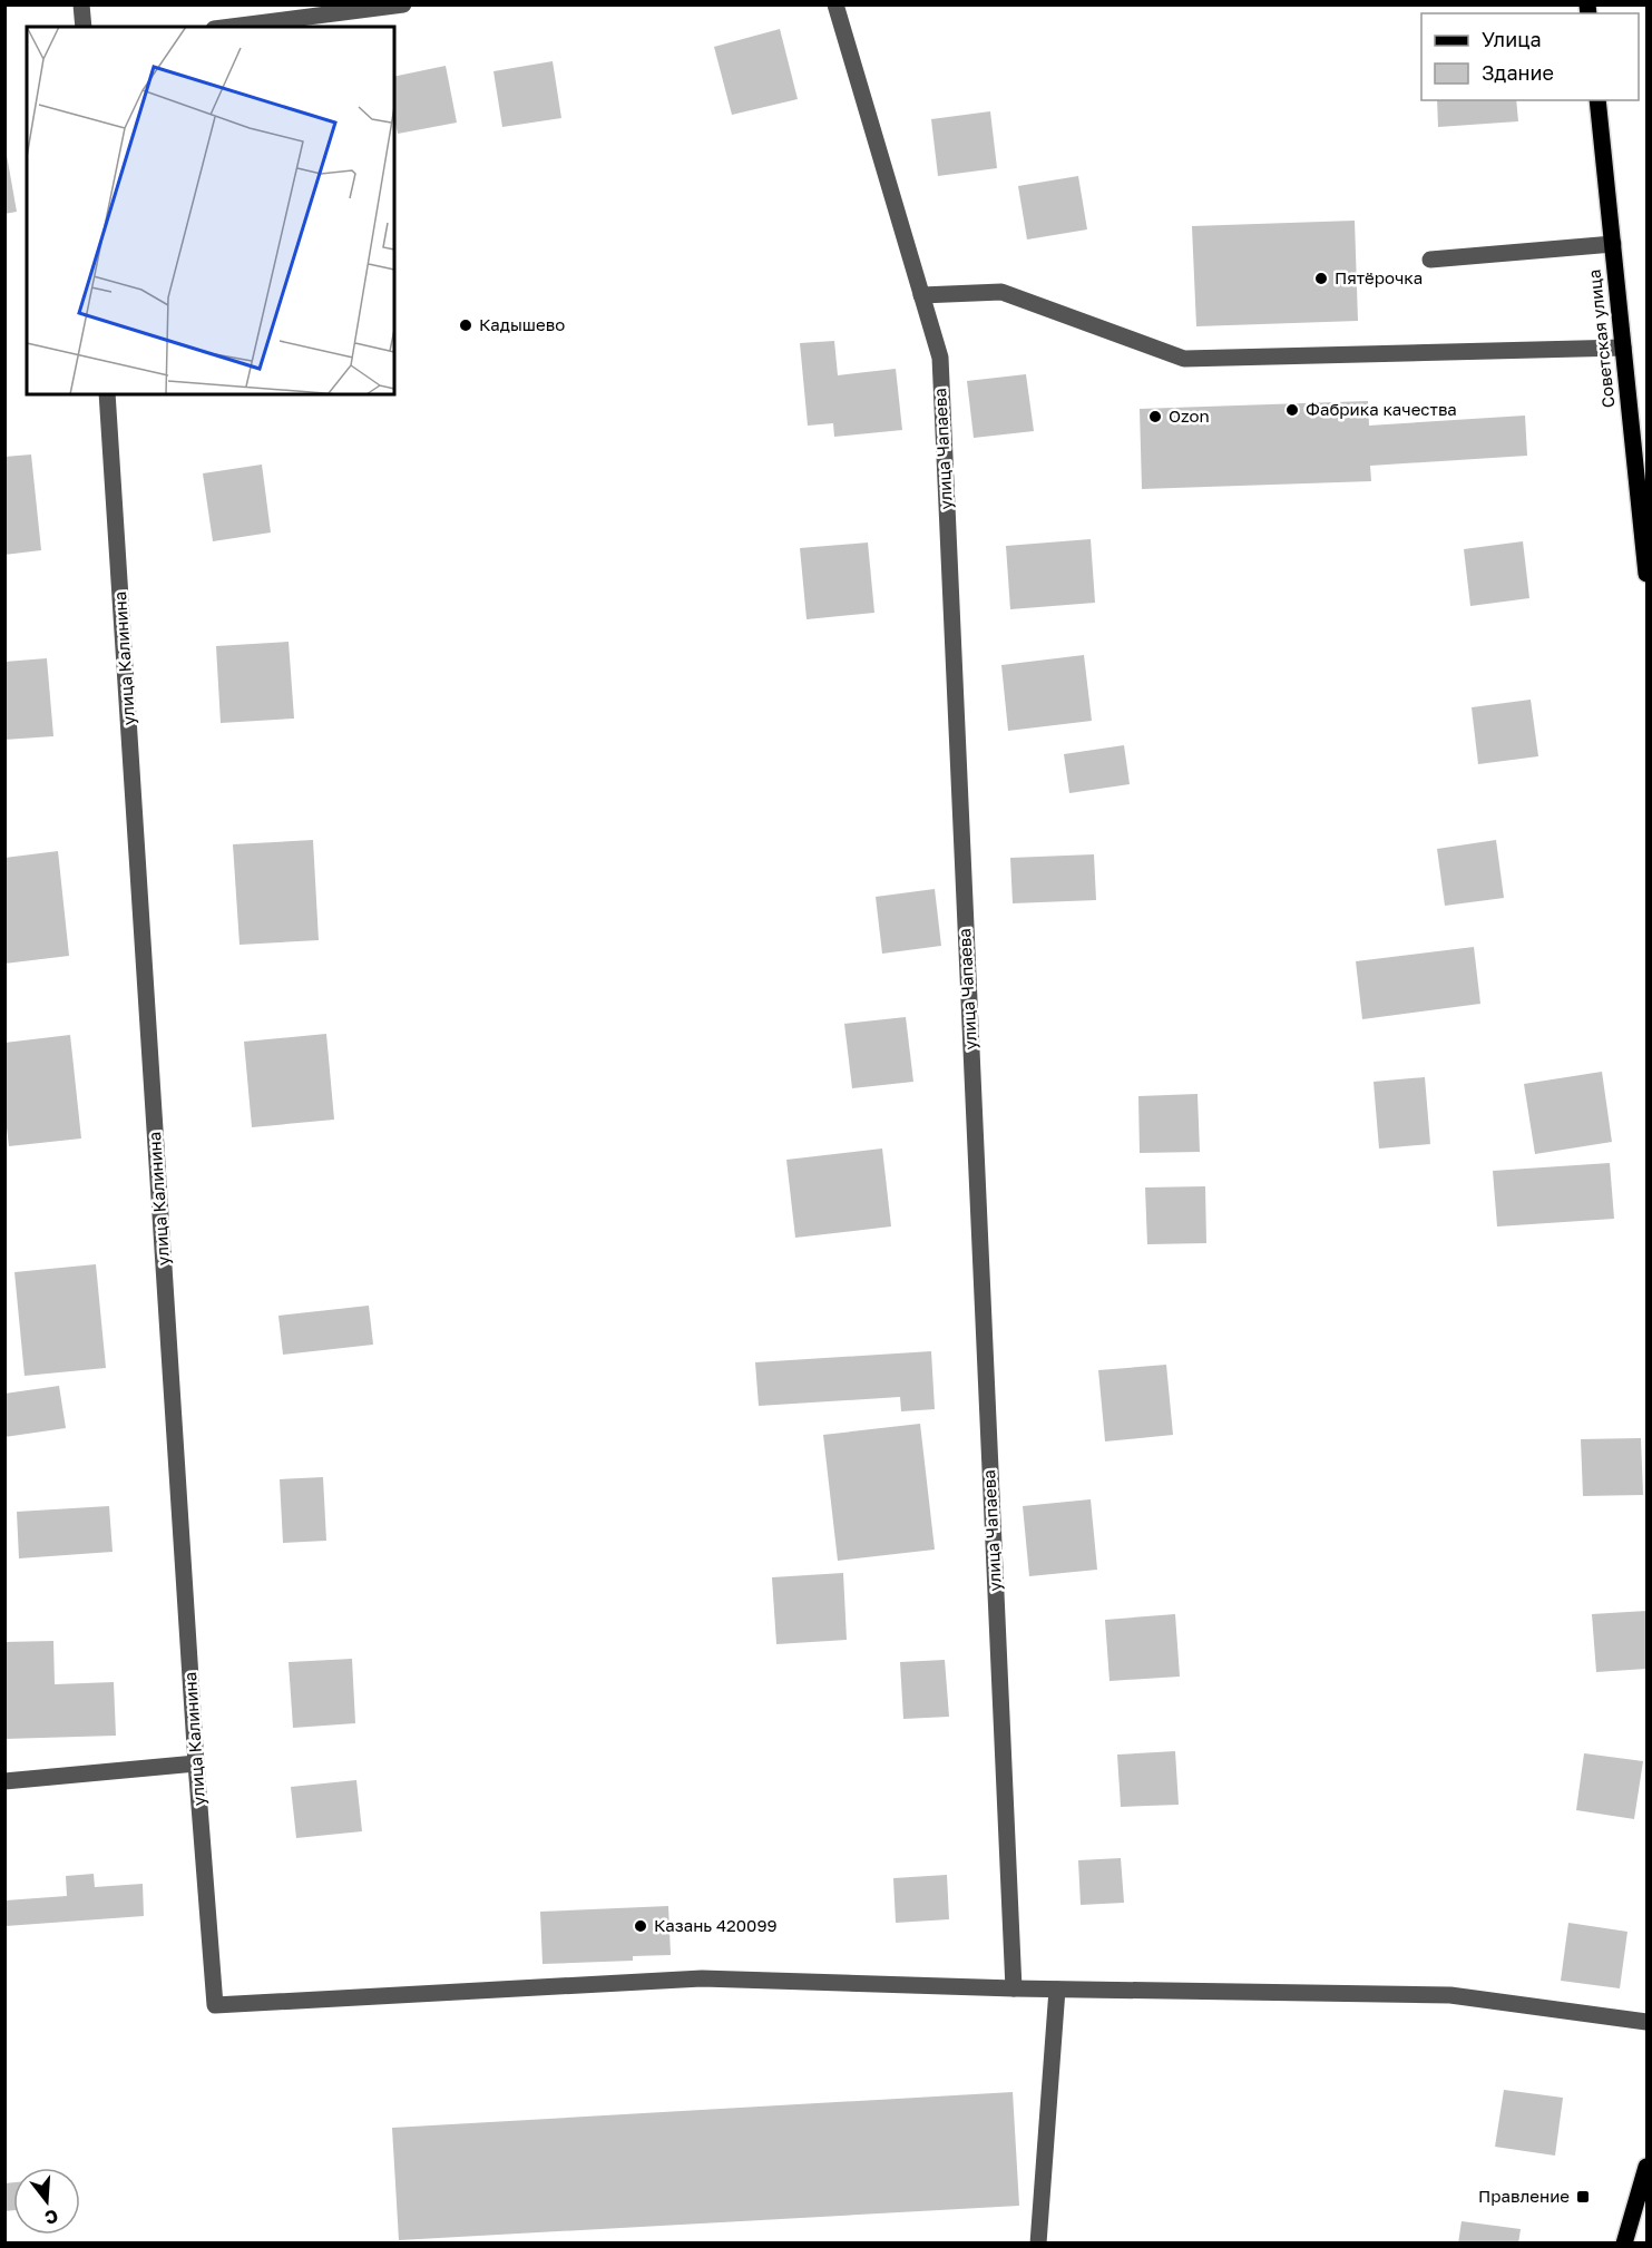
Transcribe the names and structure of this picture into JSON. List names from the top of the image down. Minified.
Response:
{"streets":{"main road":["Советская улица"],"street":["улица Чапаева","улица Калинина"]},"crossings":[["улица Чапаева","улица Калинина"]],"places":{"other":["Пятёрочка","Кадышево","Фабрика качества","Ozon","Казань 420099"],"transit":["Правление"]},"legend":["Улица","Здание"],"north":"bottom"}
